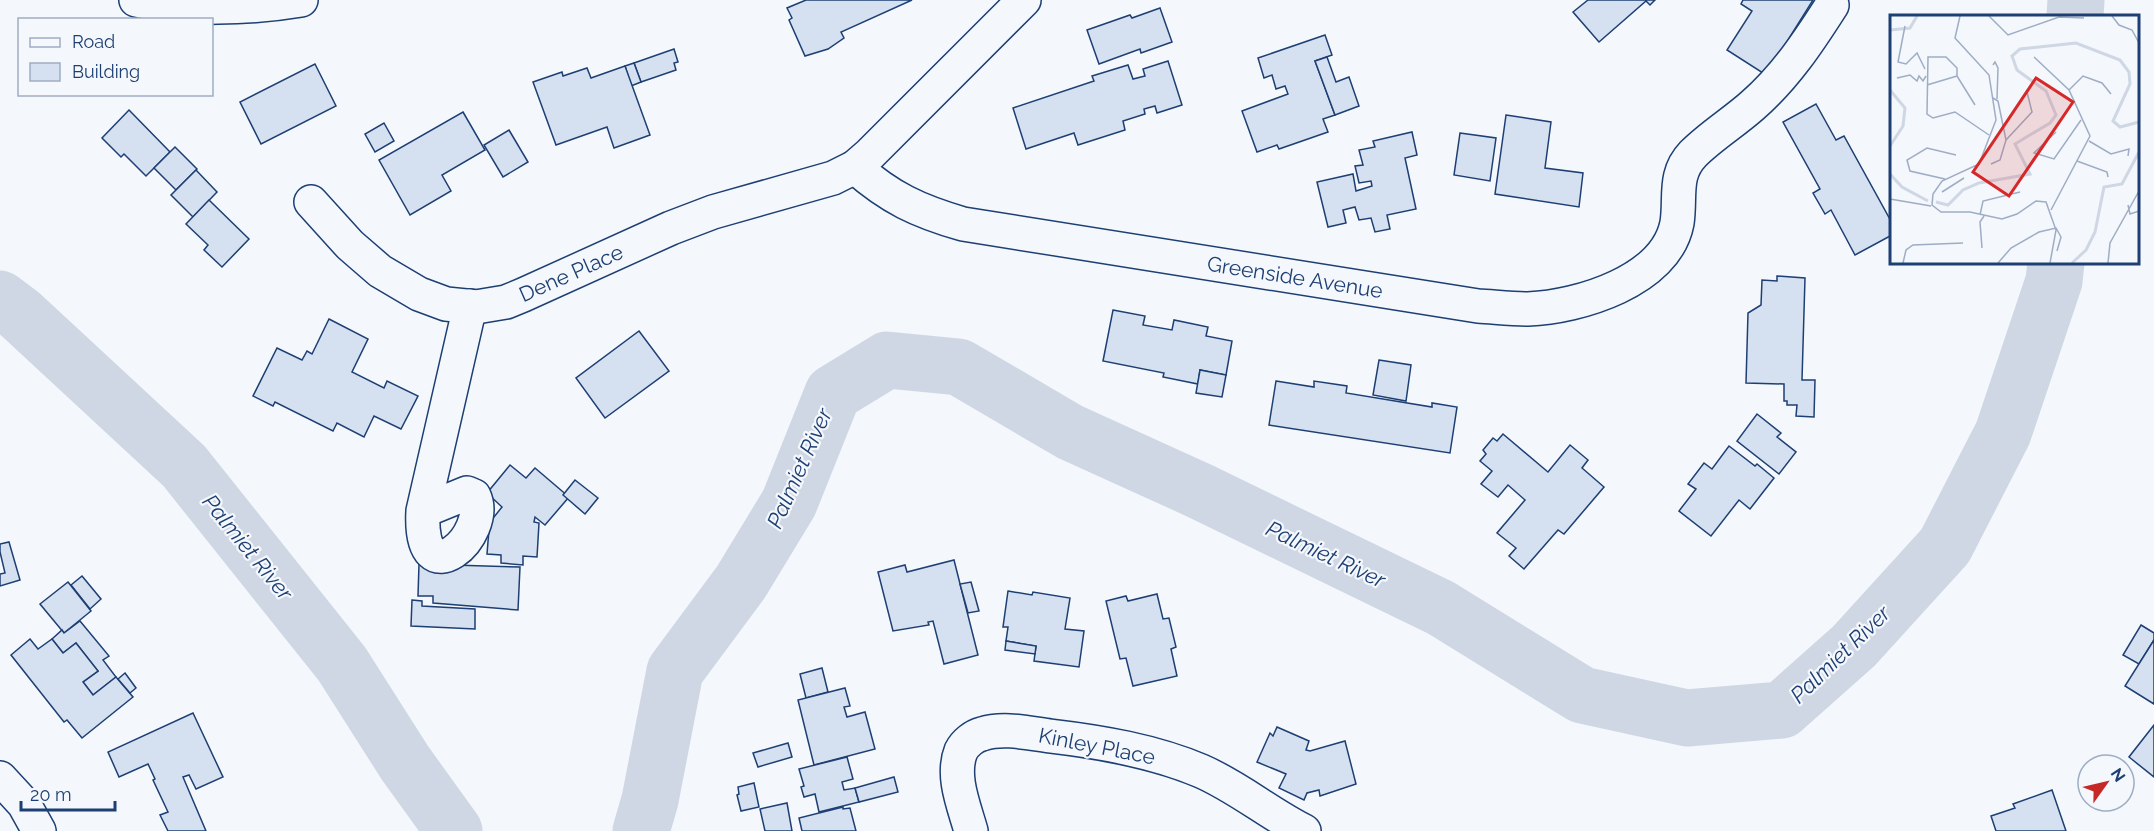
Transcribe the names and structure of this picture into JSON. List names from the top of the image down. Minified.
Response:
{"streets":{"street":["Dene Place","Greenside Avenue","Kinley Place"]},"crossings":[["Dene Place","Greenside Avenue"]],"water":["Palmiet River"],"legend":["Road","Building"],"scale_bar":"20 m","north":"top right"}
